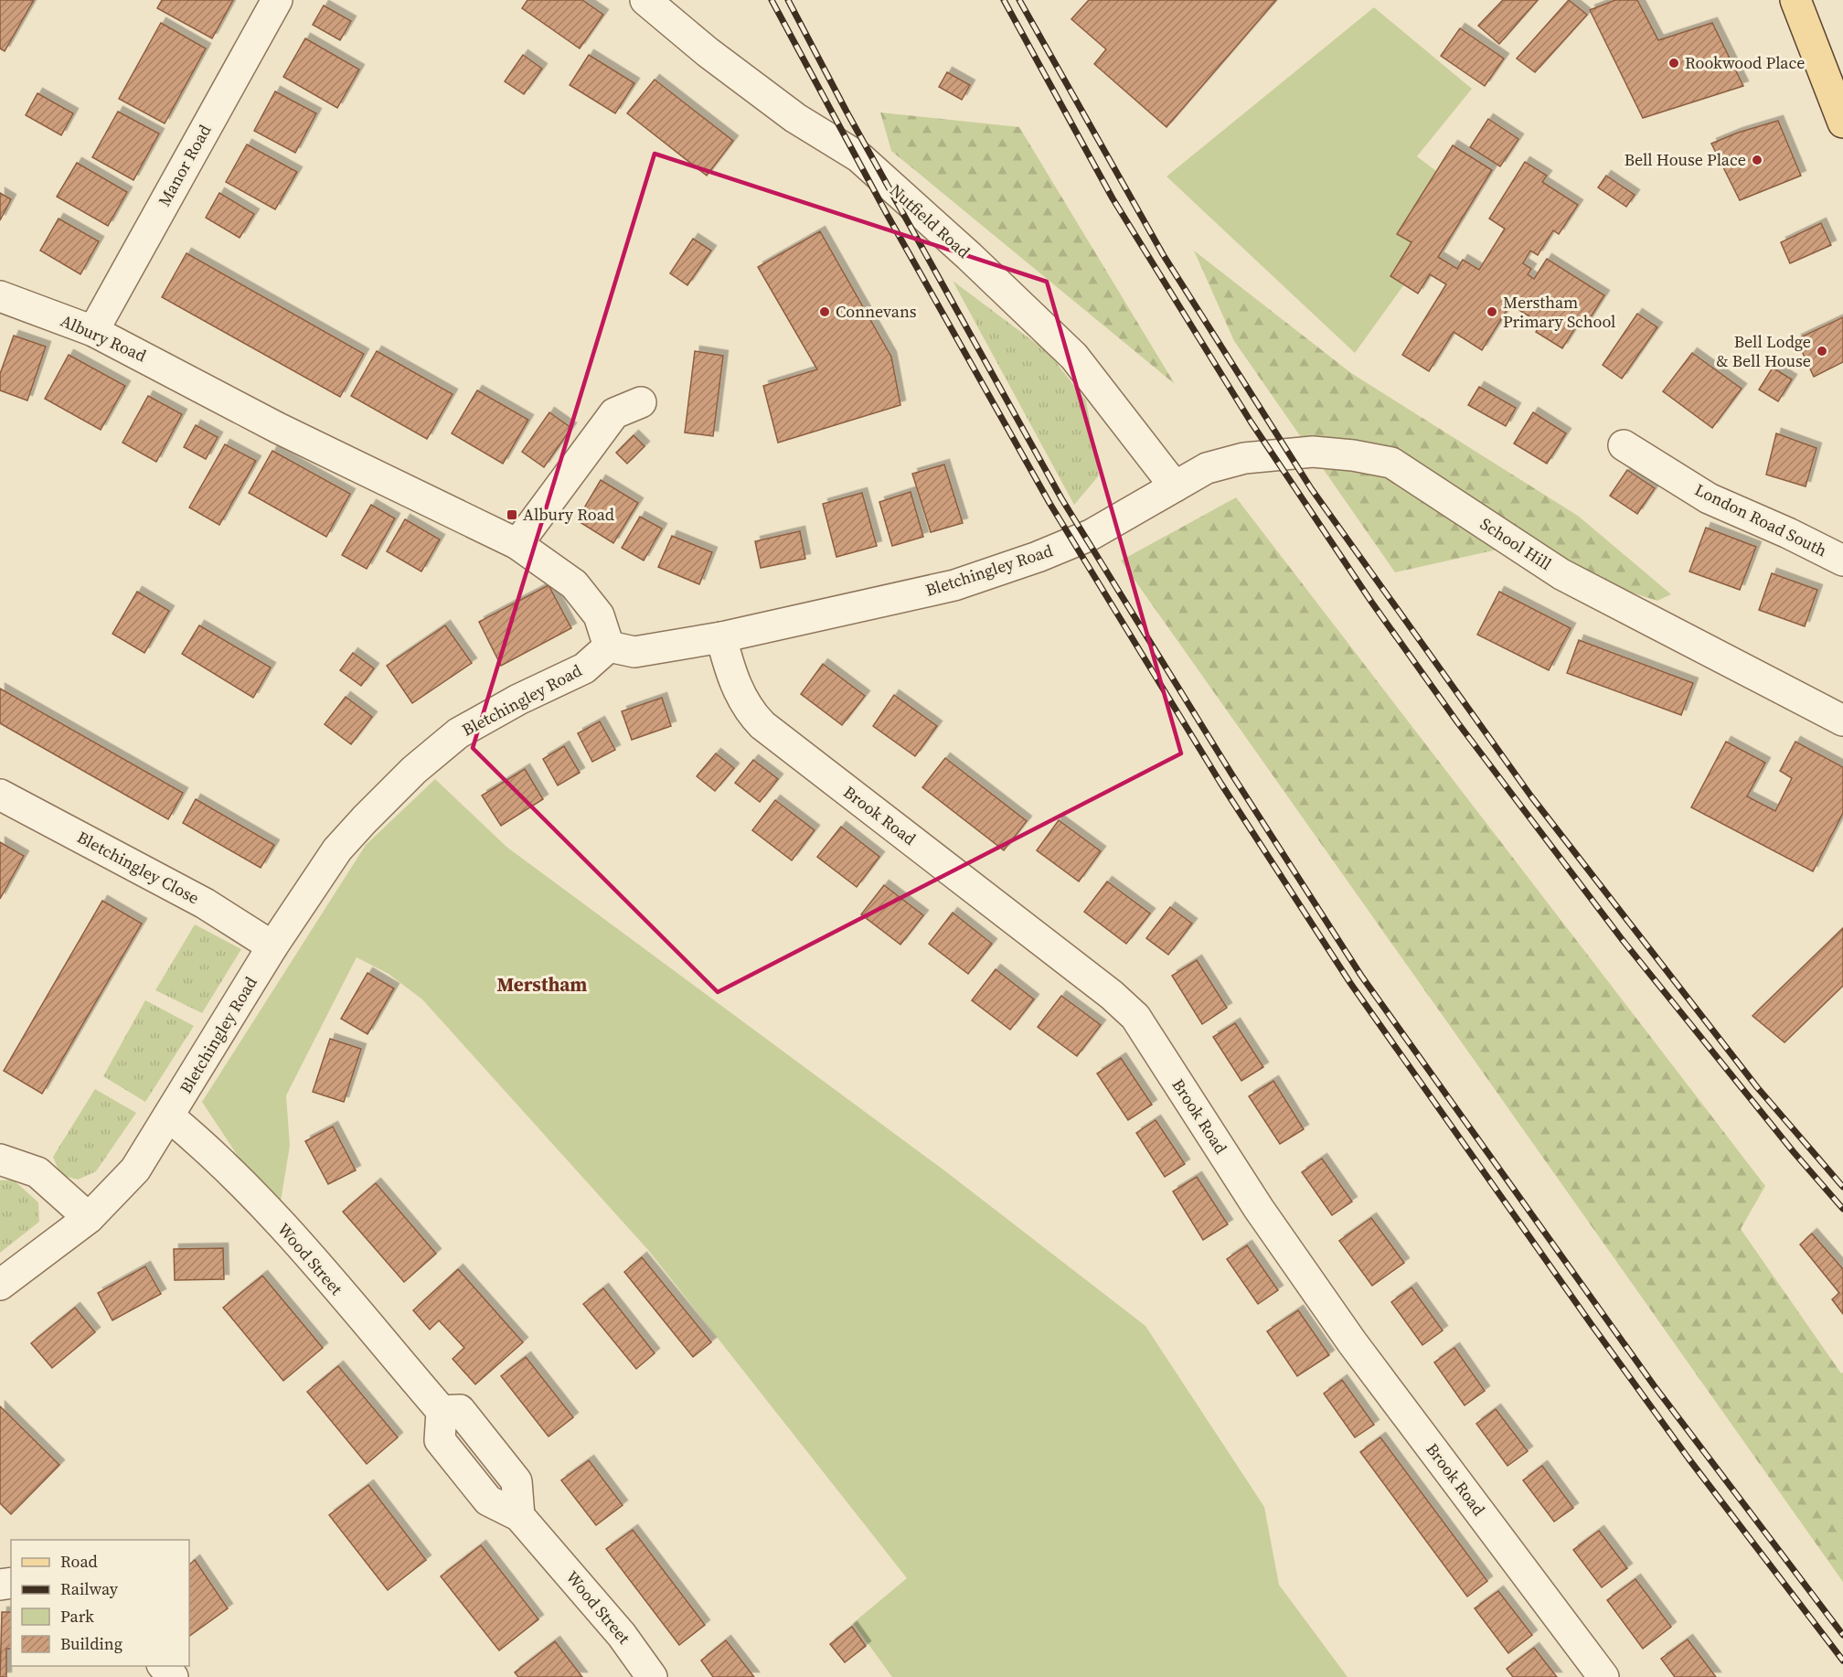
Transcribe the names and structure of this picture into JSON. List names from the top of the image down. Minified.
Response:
{"streets":{"street":["Manor Road","Nutfield Road","Albury Road","London Road South","School Hill","Bletchingley Road","Brook Road","Bletchingley Close","Wood Street"]},"crossings":[["Manor Road","Albury Road"],["Nutfield Road","School Hill"],["Nutfield Road","Bletchingley Road"],["Albury Road","Bletchingley Road"],["School Hill","Bletchingley Road"],["Bletchingley Road","Brook Road"],["Bletchingley Road","Bletchingley Close"],["Bletchingley Road","Wood Street"]],"districts":["Merstham"],"places":{"other":["Rookwood Place","Bell House Place","Connevans","Merstham Primary School","Bell Lodge & Bell House"],"transit":["Albury Road"]},"legend":["Road","Railway","Park","Building"]}
